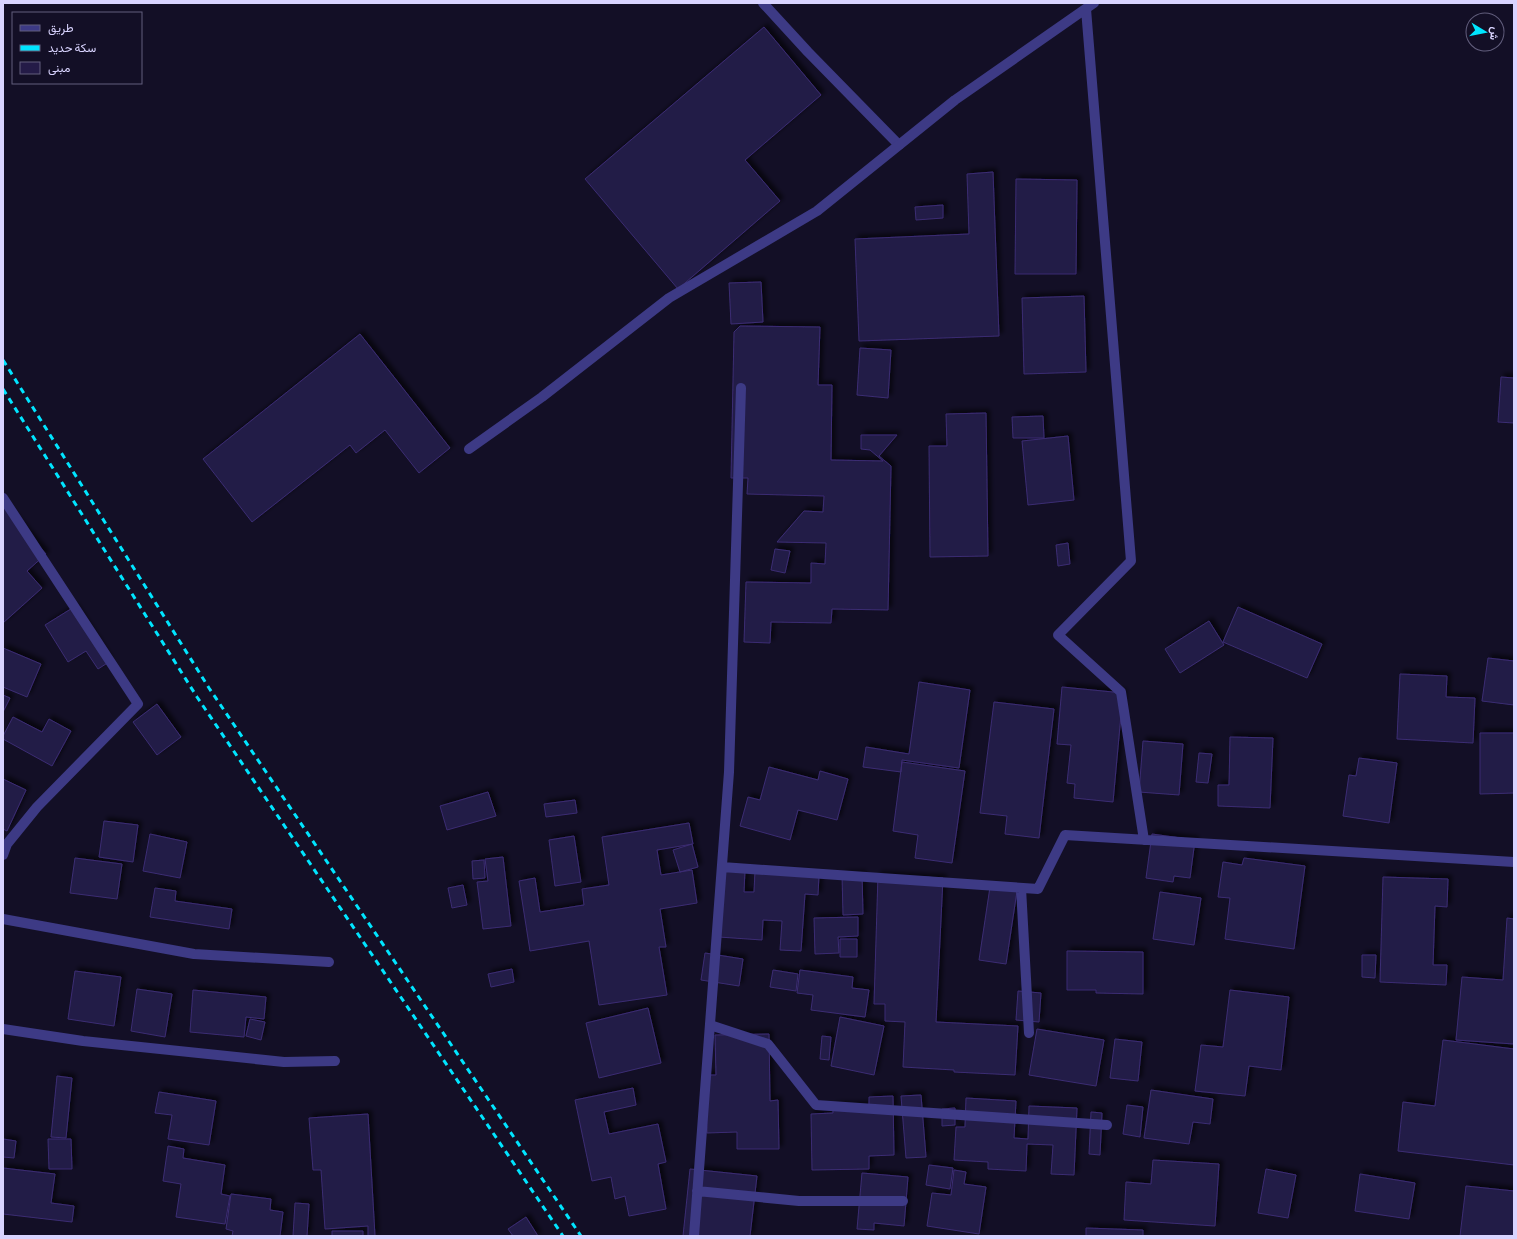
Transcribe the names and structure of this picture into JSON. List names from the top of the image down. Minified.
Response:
{"legend":["طريق","سكة حديد","مبنى"],"north":"right"}
